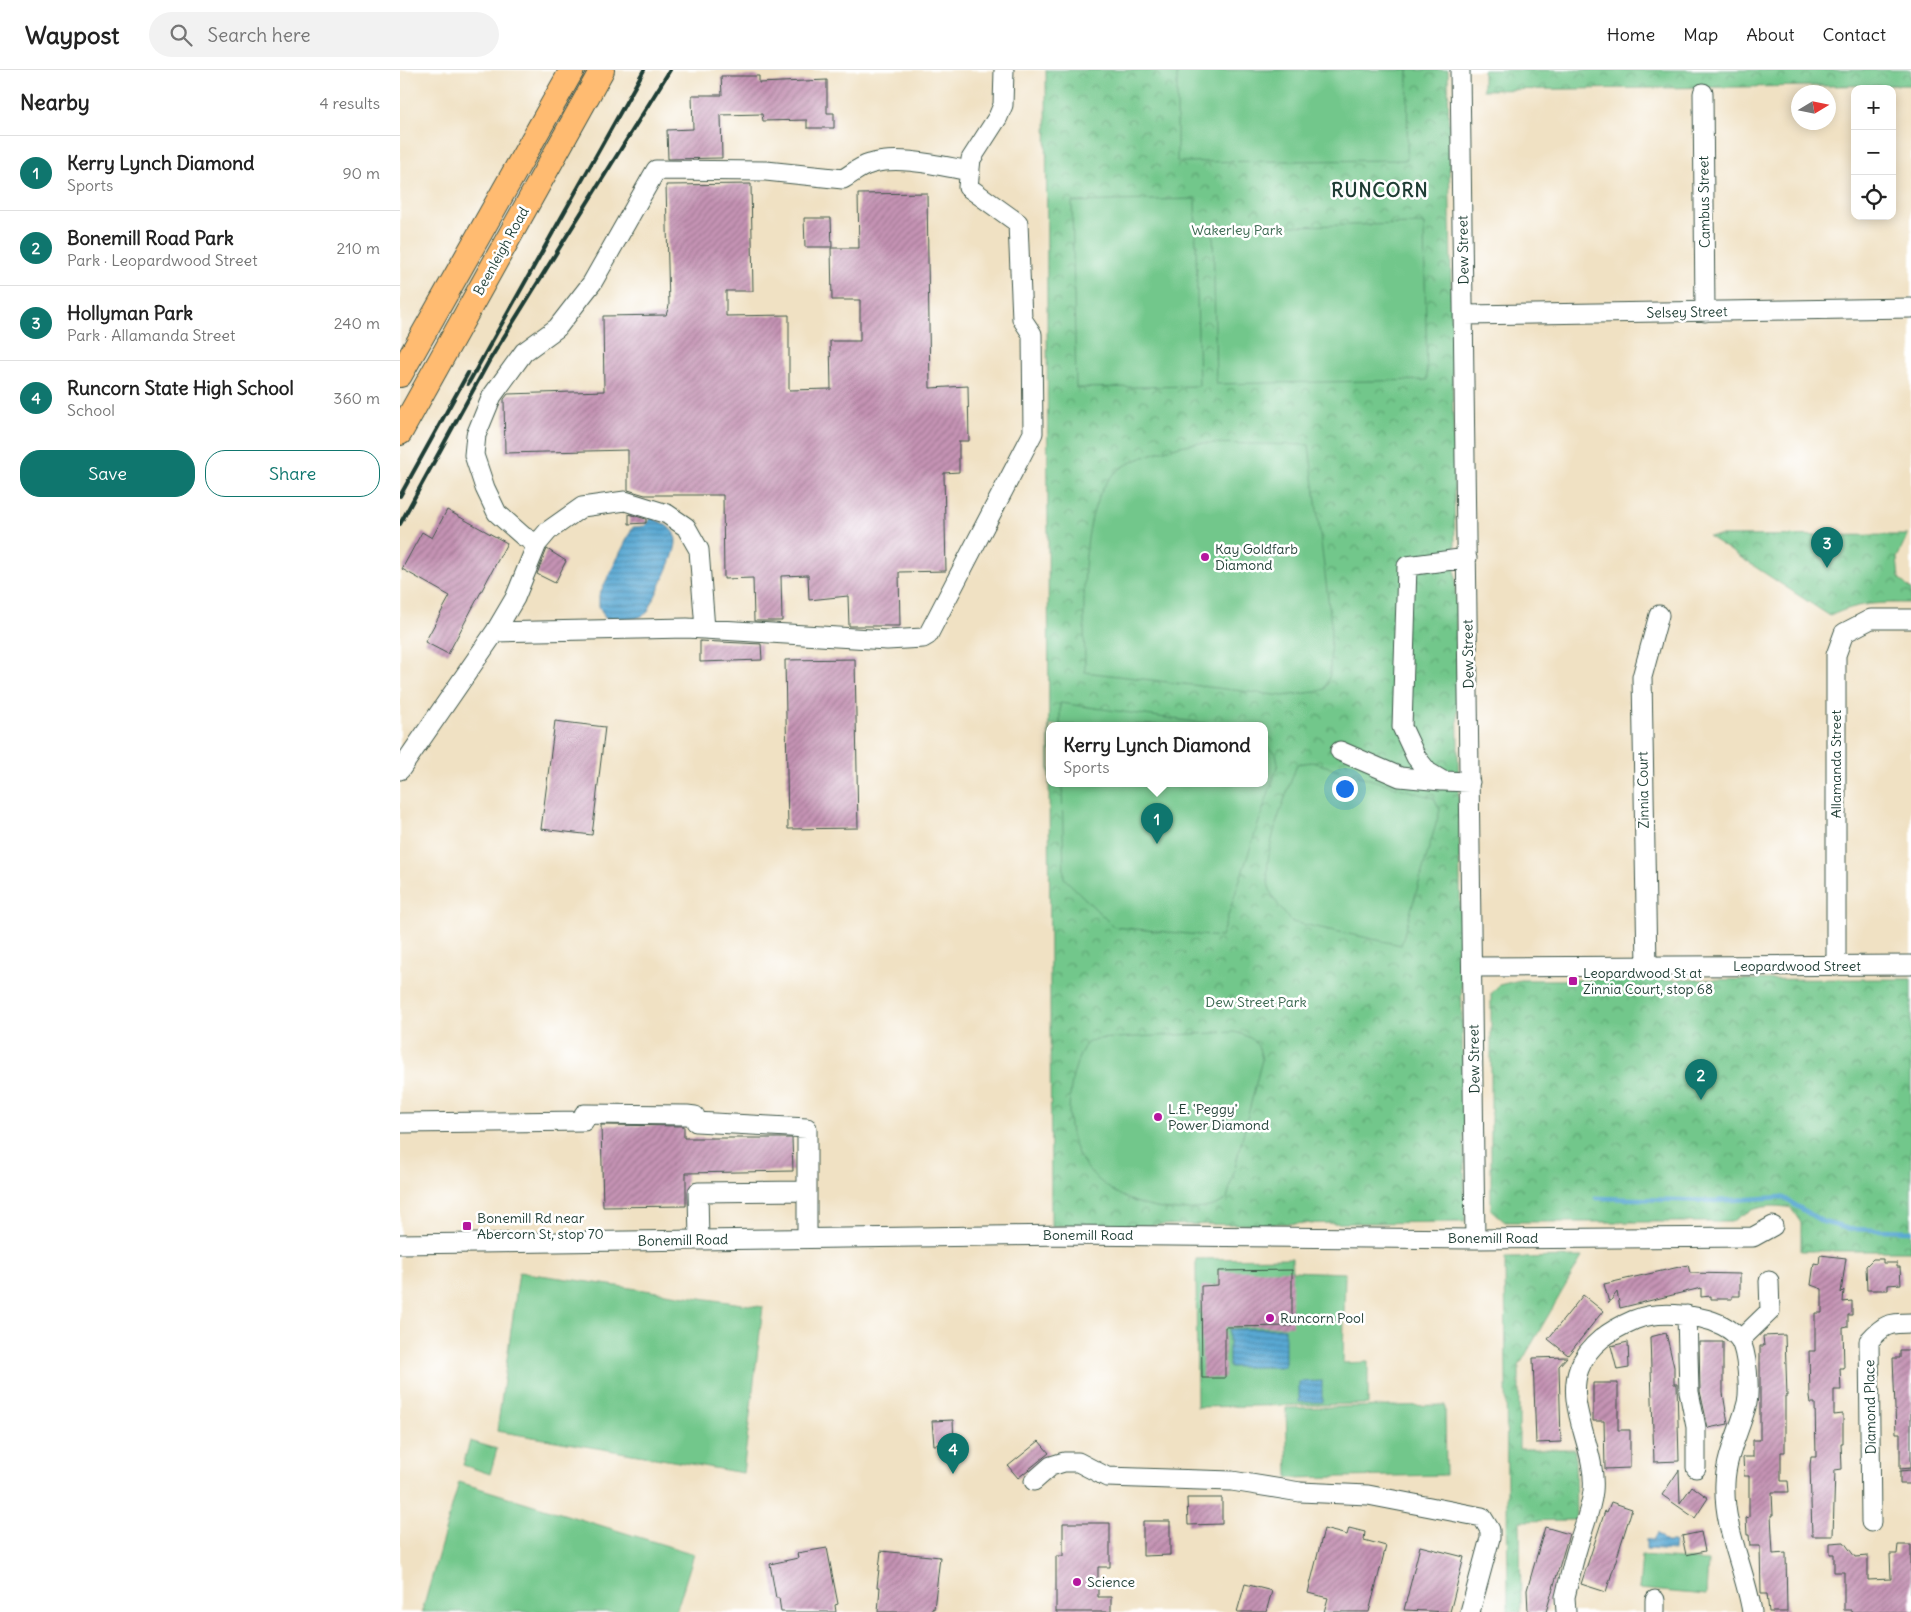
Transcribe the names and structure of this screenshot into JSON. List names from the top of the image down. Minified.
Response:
{"streets":{"main road":["Beenleigh Road"],"street":["Cambus Street","Dew Street","Selsey Street","Allamanda Street","Zinnia Court","Leopardwood Street","Bonemill Road","Diamond Place"]},"crossings":[["Cambus Street","Selsey Street"],["Dew Street","Selsey Street"],["Dew Street","Leopardwood Street"],["Dew Street","Bonemill Road"],["Allamanda Street","Leopardwood Street"],["Zinnia Court","Leopardwood Street"]],"districts":["RUNCORN"],"parks":["Wakerley Park","Dew Street Park"],"places":{"other":["Kay Goldfarb Diamond","L.E. 'Peggy' Power Diamond","Runcorn Pool","Science"],"transit":["Leopardwood St at Zinnia Court, stop 68","Bonemill Rd near Abercorn St, stop 70"]},"north":"right","page":{"header":"Waypost","search":"Search here","nav":["Home","Map","About","Contact"],"heading":["Nearby","4 results"],"map_buttons":["+","−"],"list":[{"mark":"1","name":"Kerry Lynch Diamond","note":"Sports","value":"90 m"},{"mark":"2","name":"Bonemill Road Park","note":"Park · Leopardwood Street","value":"210 m"},{"mark":"3","name":"Hollyman Park","note":"Park · Allamanda Street","value":"240 m"},{"mark":"4","name":"Runcorn State High School","note":"School","value":"360 m"}],"buttons":["Save","Share"],"pins":["3","1","2","4"],"popup":["Kerry Lynch Diamond","Sports"]}}
